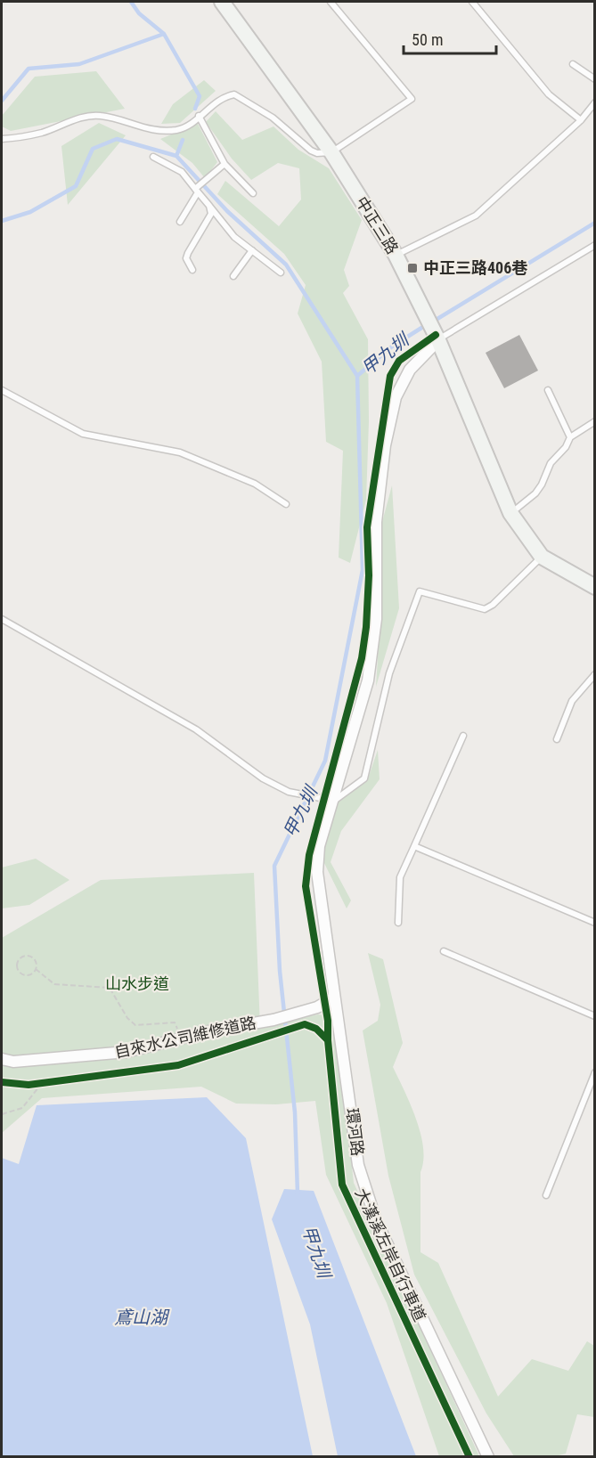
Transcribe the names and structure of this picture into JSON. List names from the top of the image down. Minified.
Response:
{"streets":{"street":["中正三路","自來水公司維修道路","環河路"],"cycle path":["大漢溪左岸自行車道"]},"crossings":[["中正三路","環河路"],["自來水公司維修道路","環河路"]],"water":["甲九圳","鳶山湖"],"parks":["山水步道"],"places":{"transit":["中正三路406巷"]},"scale_bar":"50 m"}
